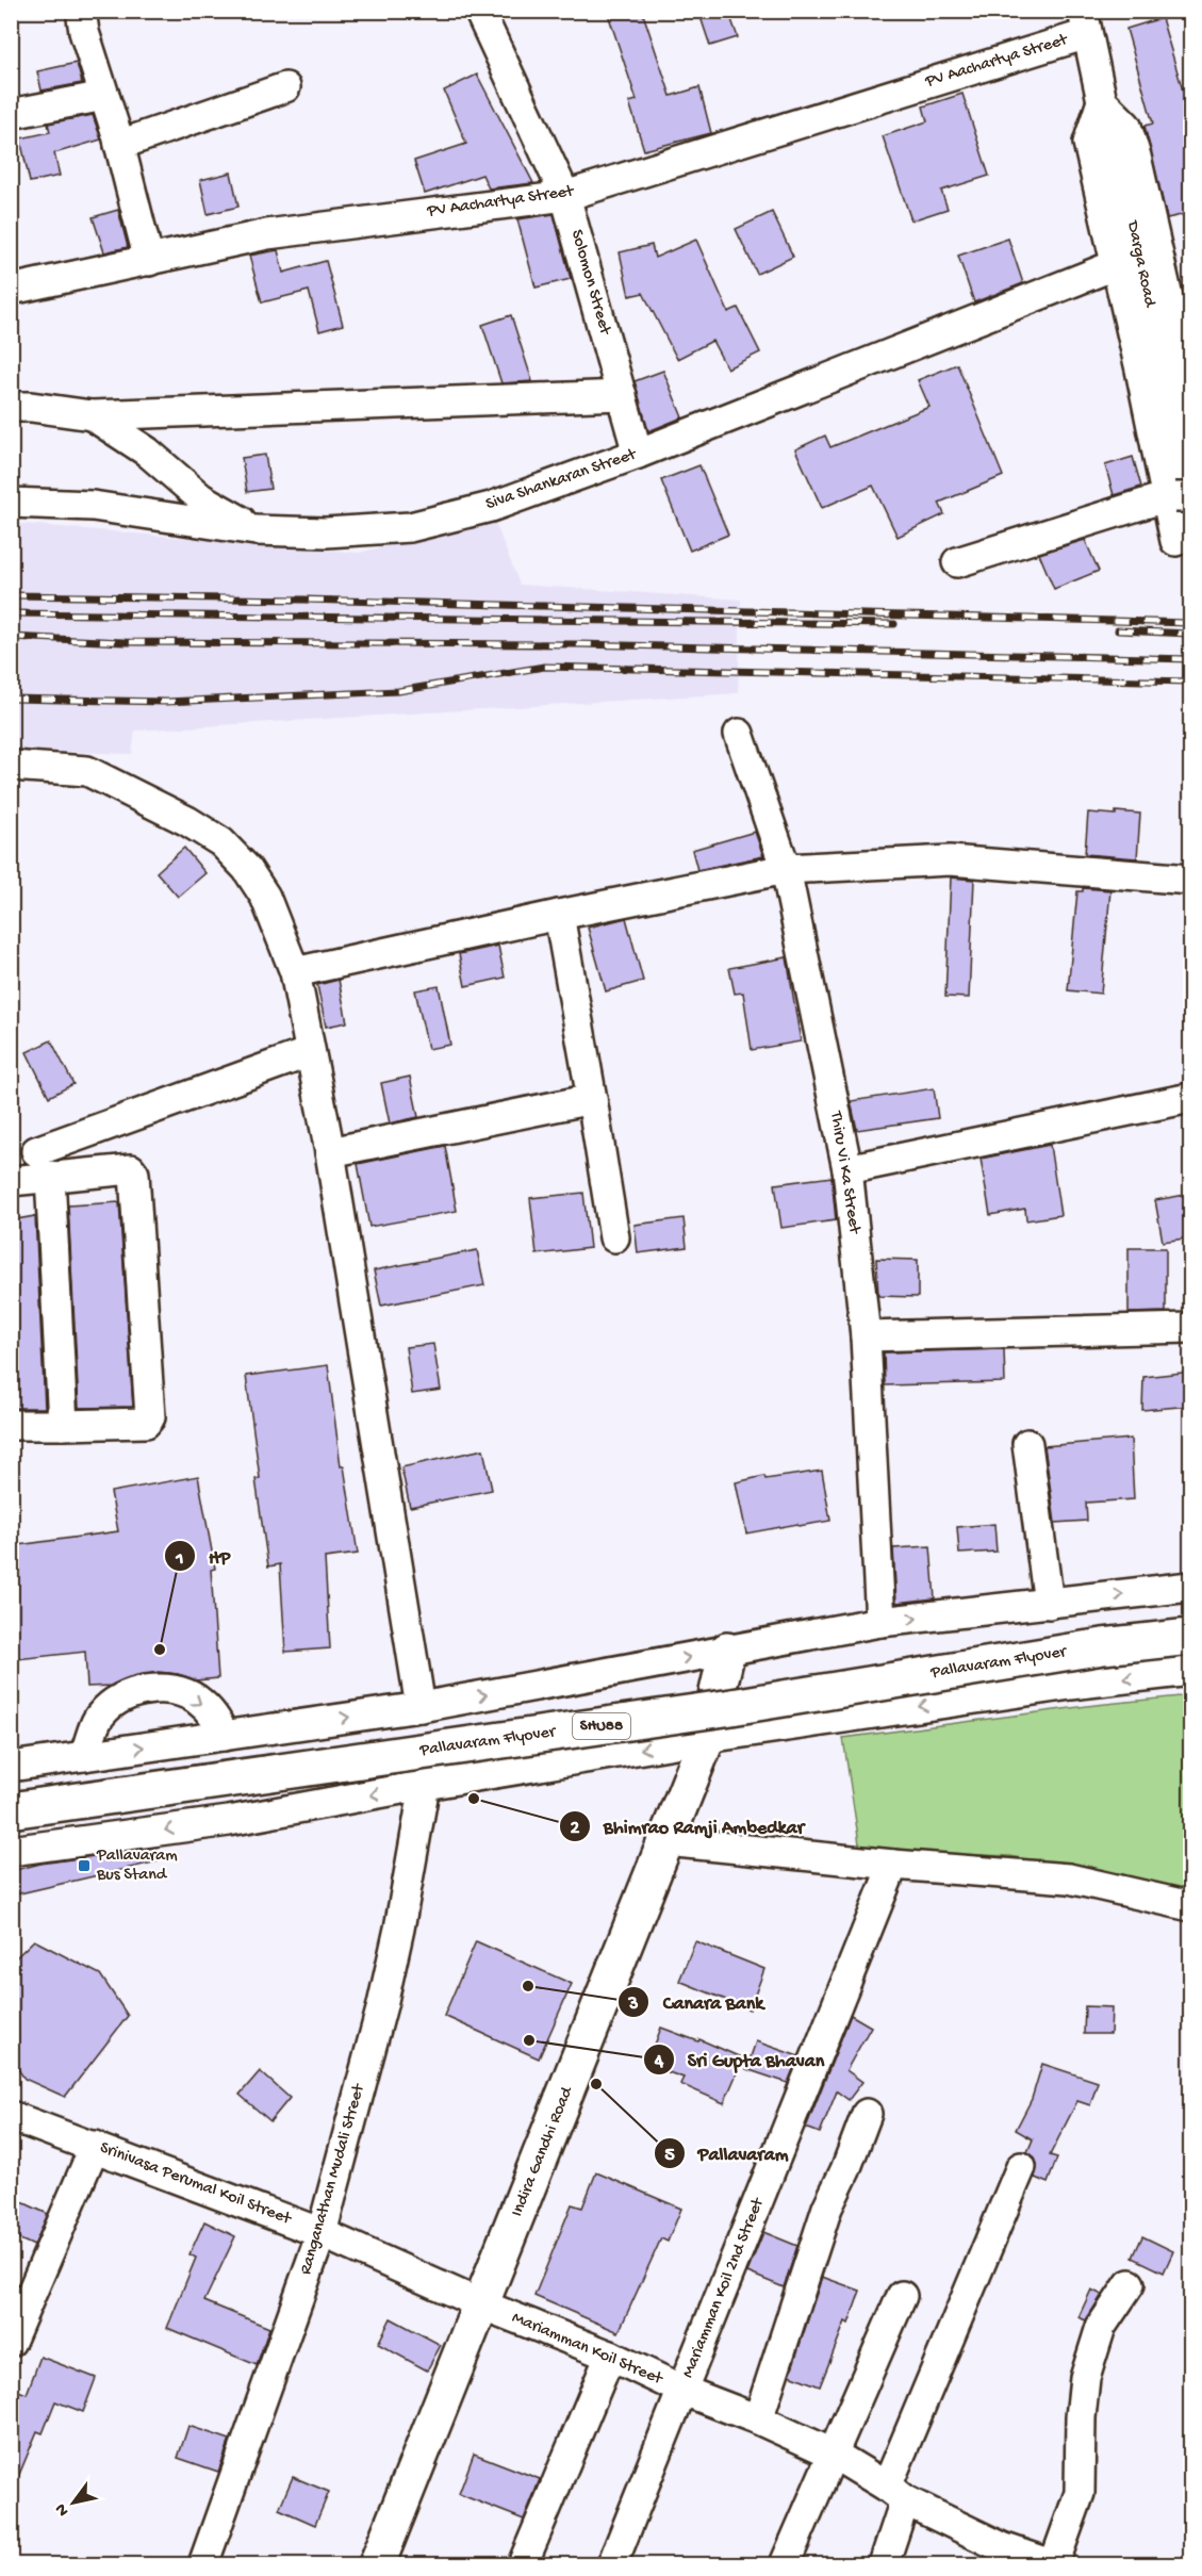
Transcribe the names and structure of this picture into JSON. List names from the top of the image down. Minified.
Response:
{"streets":{"main road":["Pallavaram Flyover","SHU88","Indira Gandhi Road"],"street":["PV Aachartya Street","Darga Road","Solomon Street","Siva Shankaran Street","Thiru Vi Ka Street","Ranganathan Mudali Street","Srinivasa Perumal Koil Street","Mariamman Koil 2nd Street","Mariamman Koil Street"]},"crossings":[["PV Aachartya Street","Darga Road"],["PV Aachartya Street","Solomon Street"],["Solomon Street","Siva Shankaran Street"],["Indira Gandhi Road","Srinivasa Perumal Koil Street"],["Indira Gandhi Road","Mariamman Koil Street"],["Ranganathan Mudali Street","Srinivasa Perumal Koil Street"],["Srinivasa Perumal Koil Street","Mariamman Koil Street"],["Mariamman Koil 2nd Street","Mariamman Koil Street"]],"places":{"other":["HP","Bhimrao Ramji Ambedkar","Canara Bank","Sri Gupta Bhavan","Pallavaram"],"transit":["Pallavaram Bus Stand"]},"north":"bottom left"}
